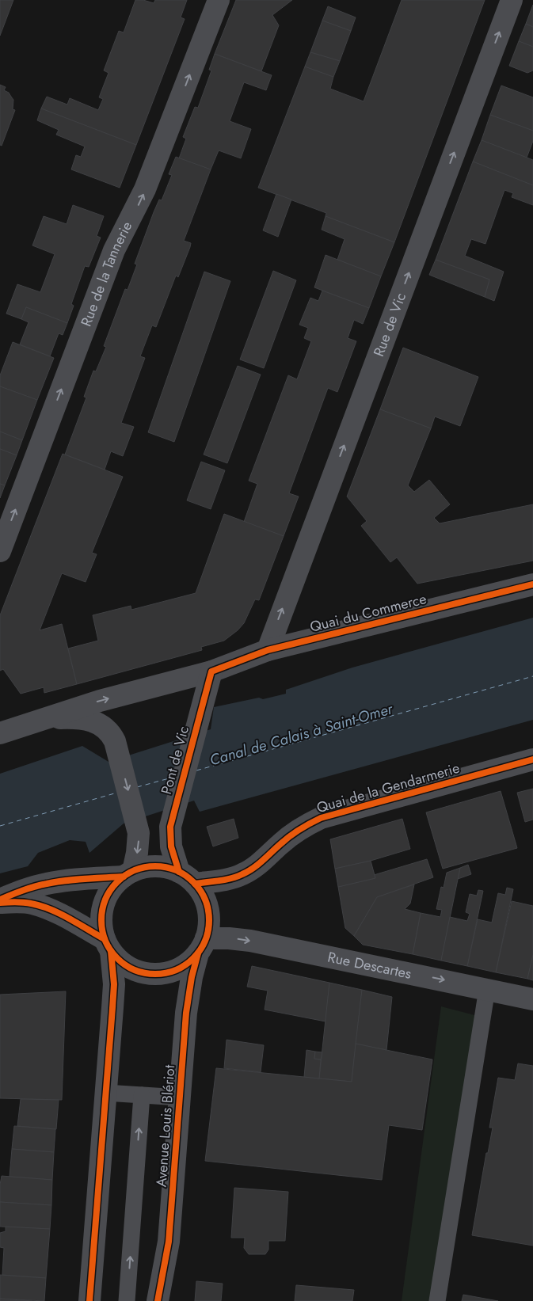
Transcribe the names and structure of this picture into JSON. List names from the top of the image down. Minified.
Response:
{"streets":{"street":["Rue de la Tannerie","Rue de Vic","Quai du Commerce","Pont de Vic","Quai de la Gendarmerie","Rue Descartes","Avenue Louis Blériot"]},"crossings":[["Rue de Vic","Quai du Commerce"],["Quai du Commerce","Pont de Vic"],["Pont de Vic","Quai de la Gendarmerie"],["Pont de Vic","Rue Descartes"],["Pont de Vic","Avenue Louis Blériot"],["Quai de la Gendarmerie","Rue Descartes"],["Quai de la Gendarmerie","Avenue Louis Blériot"],["Rue Descartes","Avenue Louis Blériot"]],"one_way":["Rue de la Tannerie","Rue de Vic","Rue Descartes"],"water":["Canal de Calais à Saint-Omer"]}
